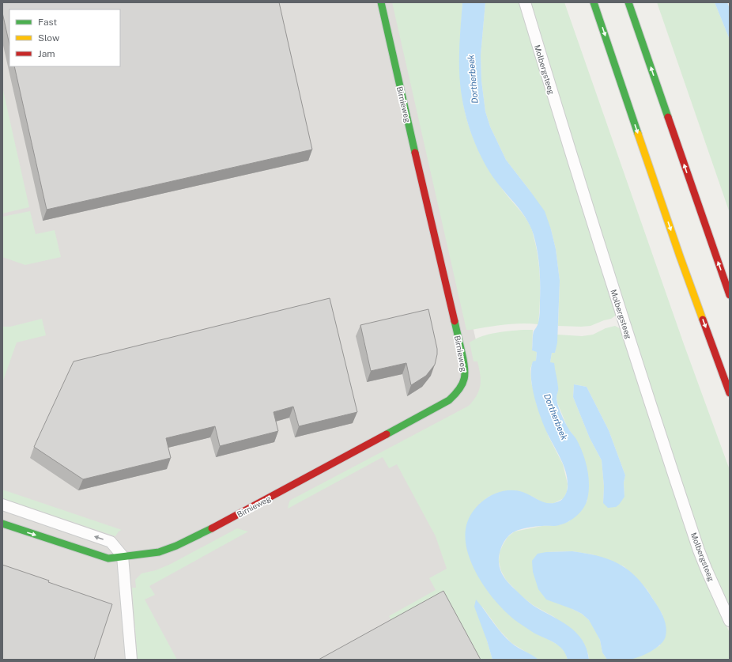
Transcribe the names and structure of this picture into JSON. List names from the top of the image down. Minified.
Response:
{"streets":{"main road":["Birnieweg"],"street":["Molbergsteeg"]},"water":["Dortherbeek"],"legend":["Fast","Slow","Jam"]}
